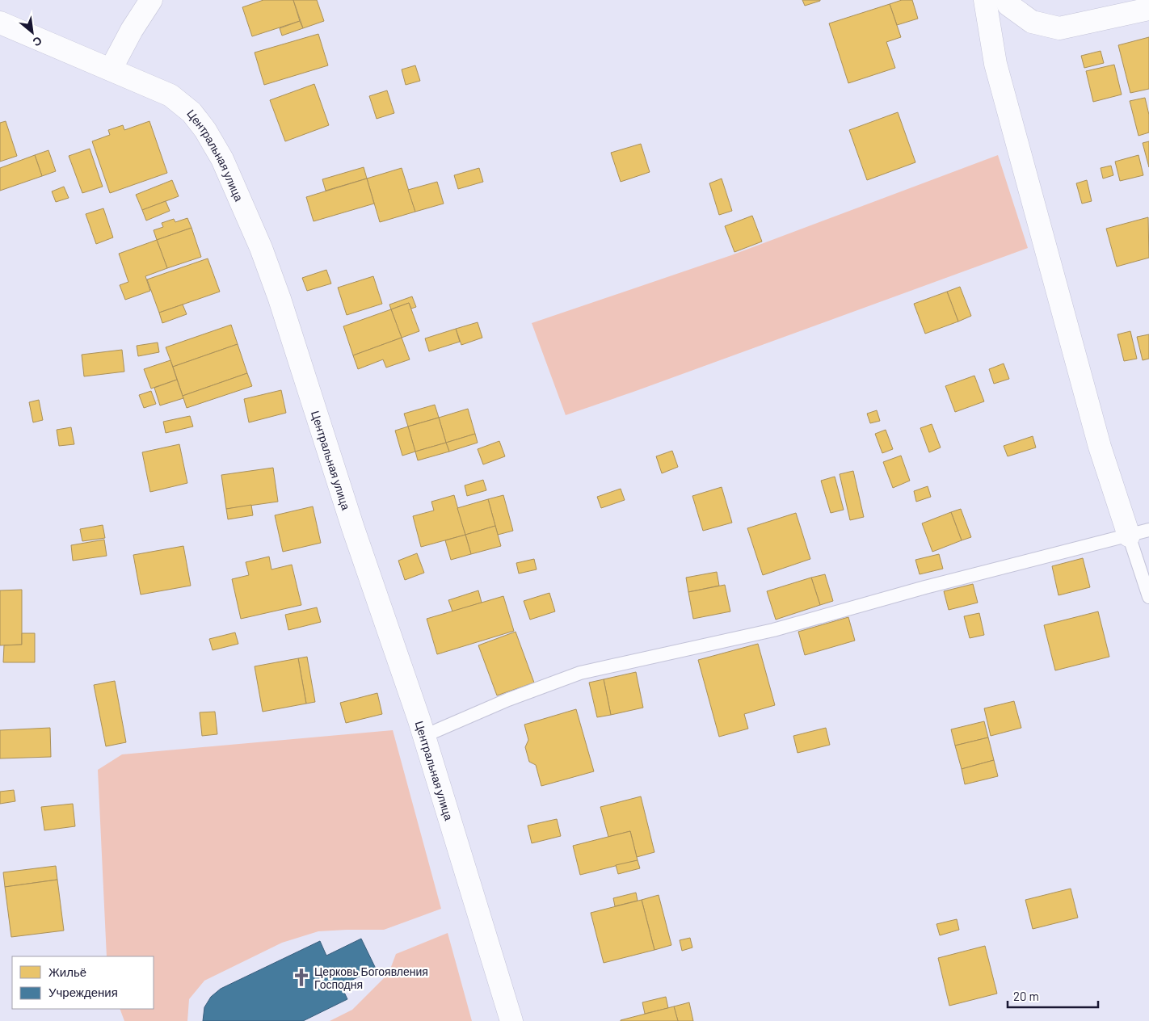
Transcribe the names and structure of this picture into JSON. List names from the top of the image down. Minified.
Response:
{"streets":{"street":["Центральная улица"]},"places":{"church":["Церковь Богоявления Господня"]},"legend":["Жильё","Учреждения"],"scale_bar":"20 m","north":"bottom right"}
